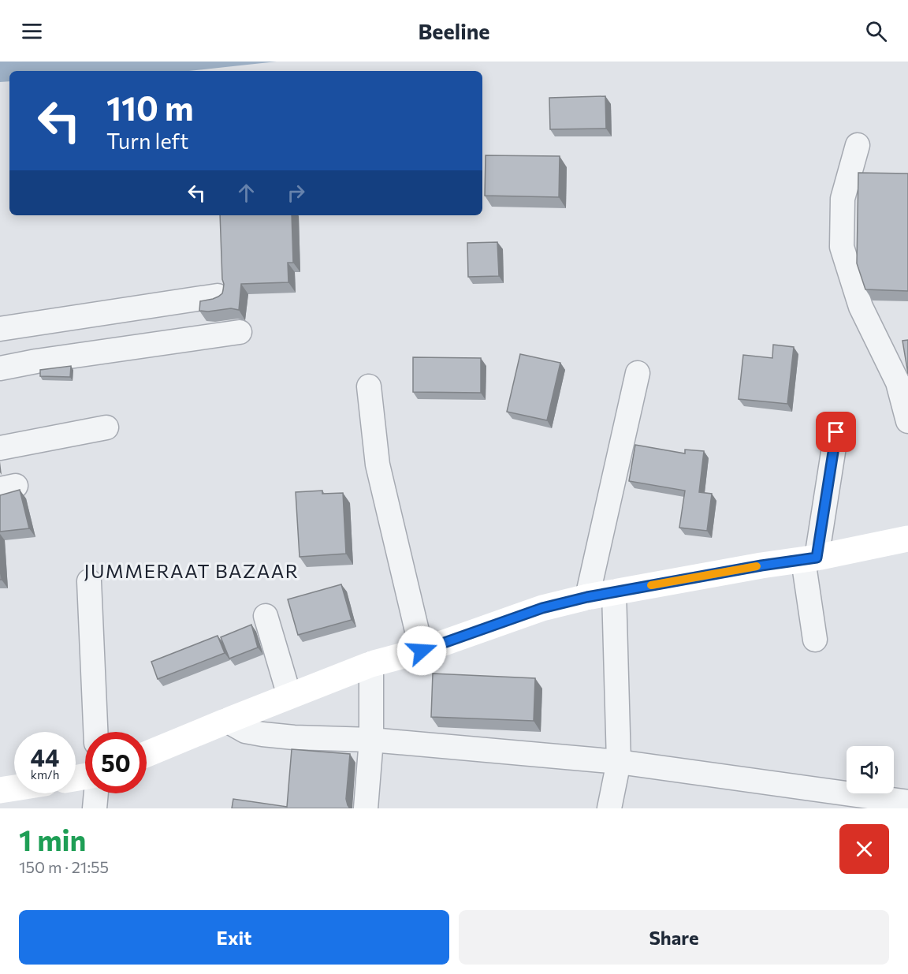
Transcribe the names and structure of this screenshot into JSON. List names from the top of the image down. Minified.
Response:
{"districts":["JUMMERAAT BAZAAR"],"page":{"header":"Beeline","turn":["110 m","Turn left"],"speed":"44 km/h","limit":"50","heading":["1 min","150 m · 21:55"],"buttons":["Exit","Share"]}}
